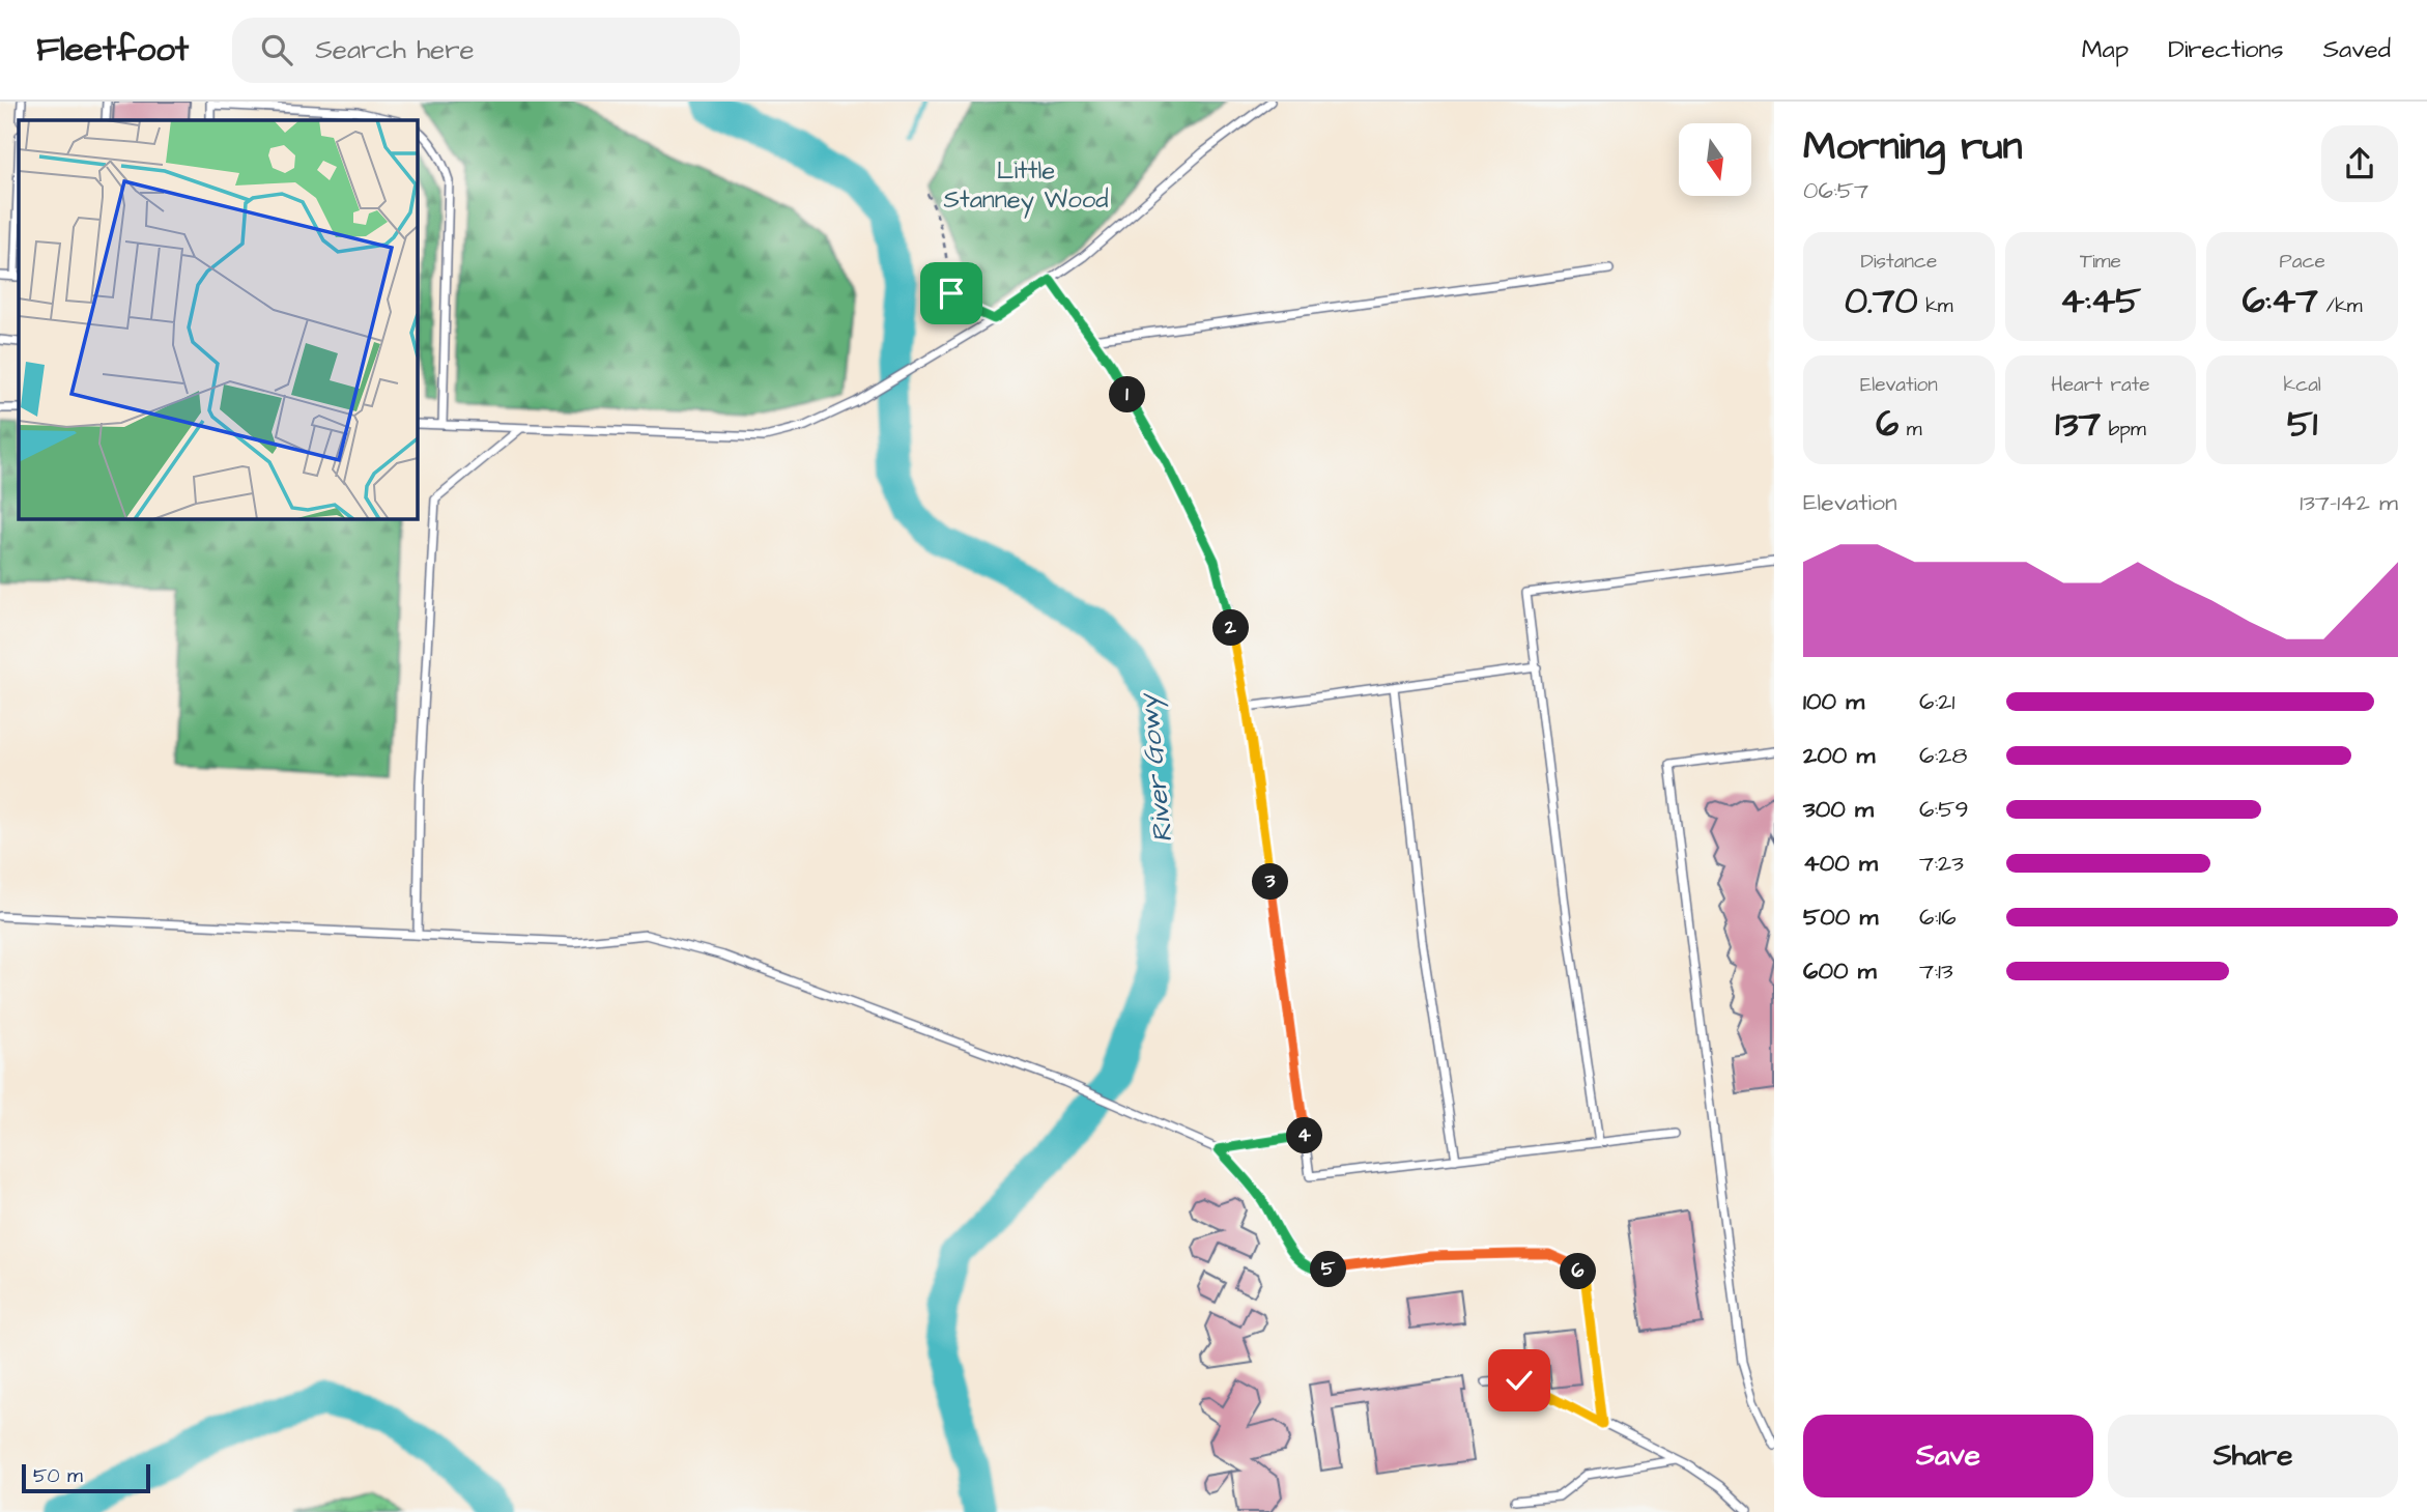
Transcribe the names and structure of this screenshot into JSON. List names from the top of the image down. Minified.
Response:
{"water":["River Gowy"],"parks":["Little Stanney Wood"],"scale_bar":"50 m","north":"bottom","page":{"header":"Fleetfoot","search":"Search here","nav":["Map","Directions","Saved"],"heading":["Morning run","06:57"],"stats":[["Distance","0.70 km"],["Time","4:45"],["Pace","6:47 /km"],["Elevation","6 m"],["Heart rate","137 bpm"],["kcal","51"]],"pins":["1","2","3","4","5","6"],"chart":["Elevation","137–142 m"],"list":[{"name":"100 m","note":"6:21"},{"name":"200 m","note":"6:28"},{"name":"300 m","note":"6:59"},{"name":"400 m","note":"7:23"},{"name":"500 m","note":"6:16"},{"name":"600 m","note":"7:13"}],"buttons":["Save","Share"],"scale":"50 m"}}
